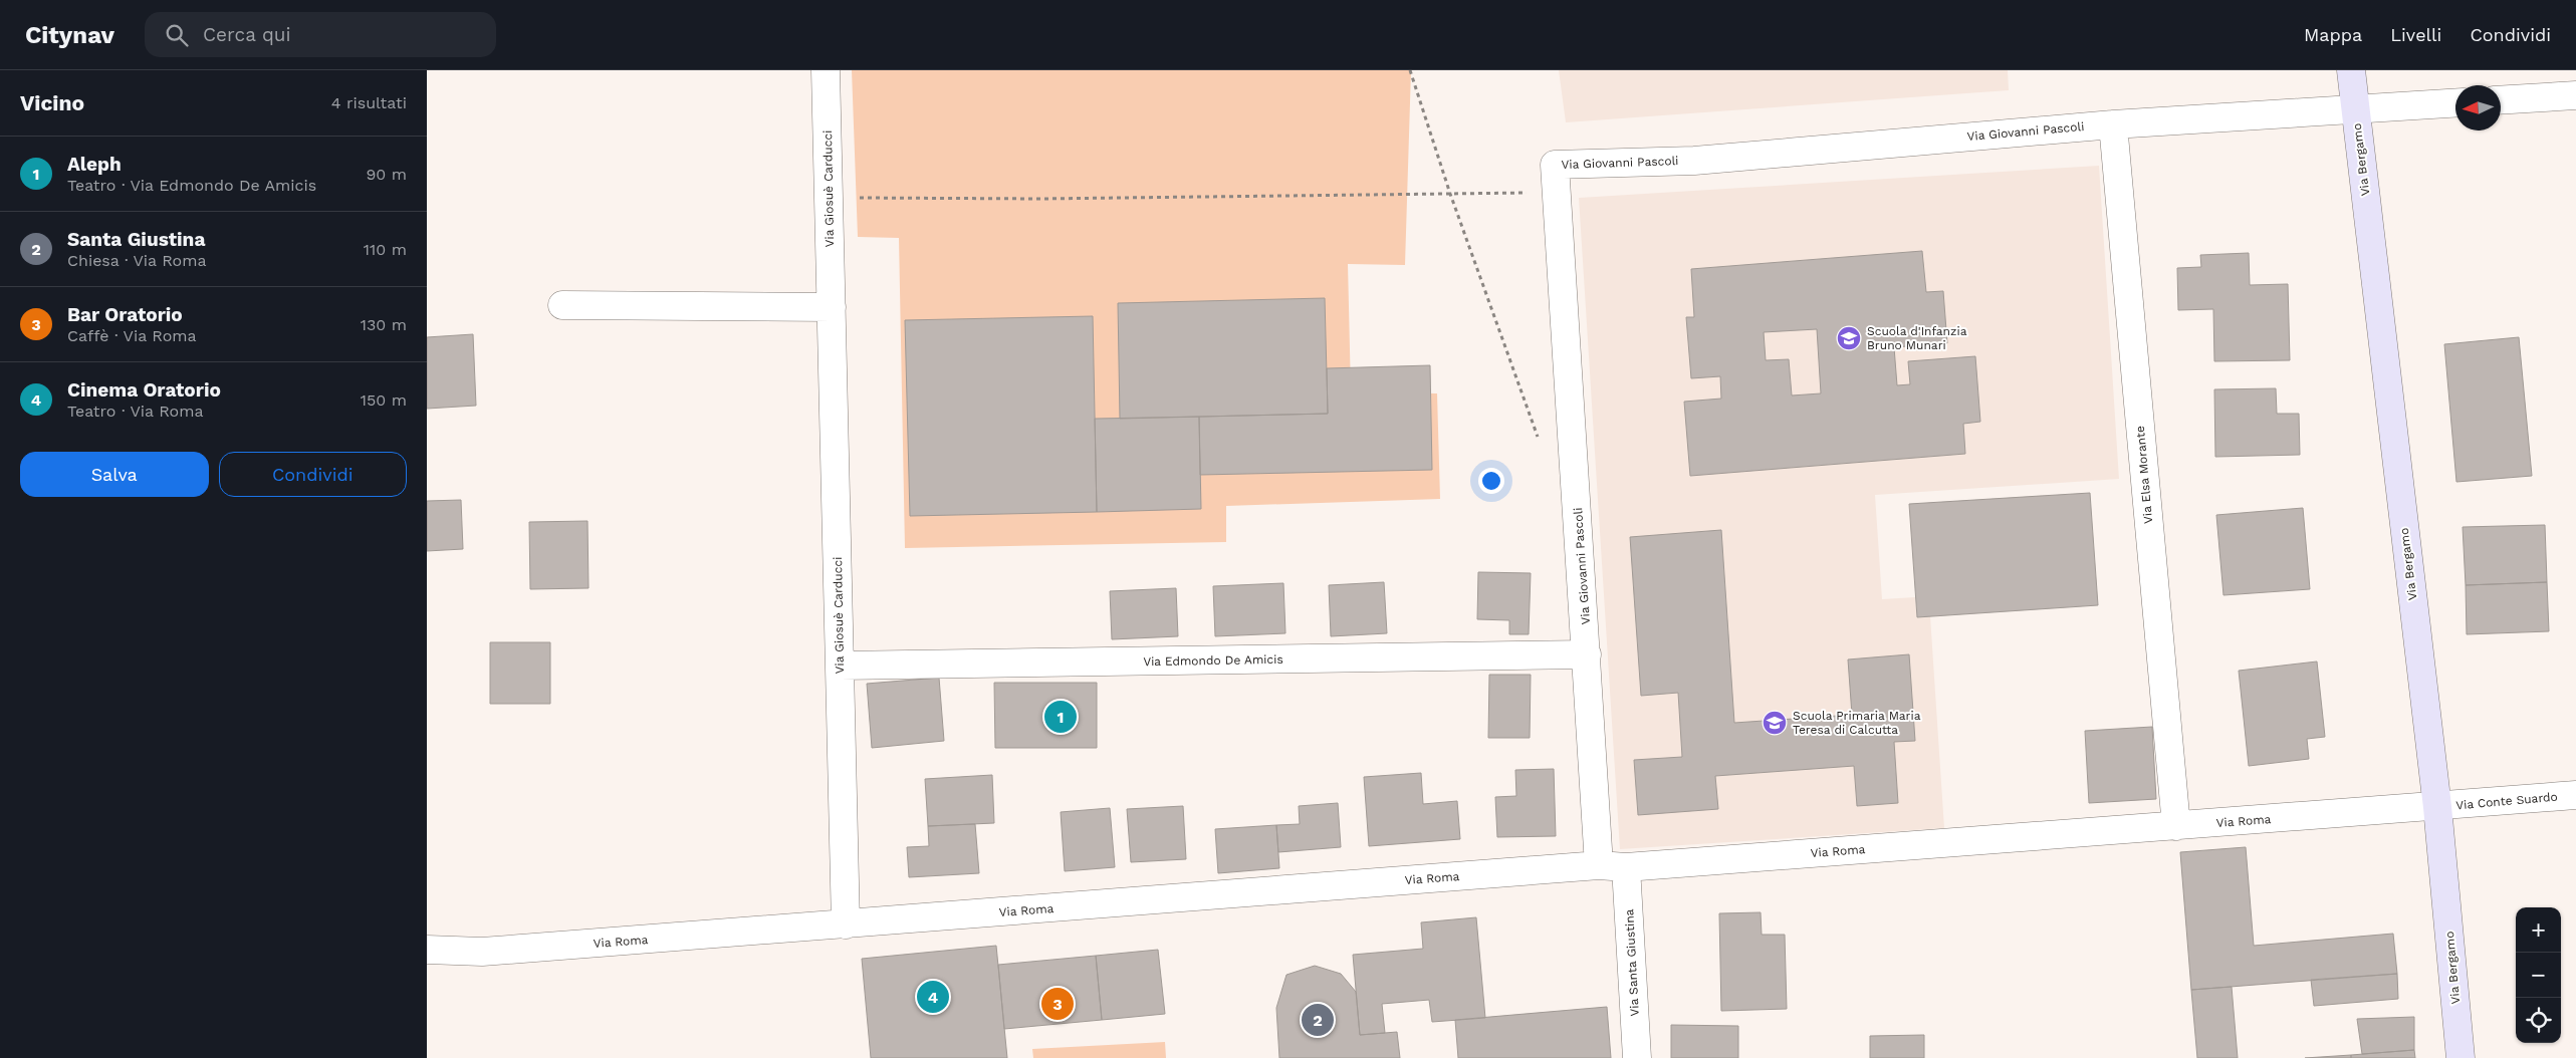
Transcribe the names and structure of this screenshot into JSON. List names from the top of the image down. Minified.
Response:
{"streets":{"street":["Via Giovanni Pascoli","Via Bergamo","Via Giosuè Carducci","Via Elsa Morante","Via Edmondo De Amicis","Via Conte Suardo","Via Roma","Via Santa Giustina"]},"crossings":[["Via Giovanni Pascoli","Via Bergamo"],["Via Giovanni Pascoli","Via Elsa Morante"],["Via Giovanni Pascoli","Via Edmondo De Amicis"],["Via Giovanni Pascoli","Via Roma"],["Via Bergamo","Via Conte Suardo"],["Via Bergamo","Via Roma"],["Via Giosuè Carducci","Via Edmondo De Amicis"],["Via Giosuè Carducci","Via Roma"],["Via Elsa Morante","Via Roma"],["Via Conte Suardo","Via Roma"],["Via Roma","Via Santa Giustina"]],"places":{"school or university":["Scuola d'Infanzia Bruno Munari","Scuola Primaria Maria Teresa di Calcutta"]},"north":"left","page":{"header":"Citynav","search":"Cerca qui","nav":["Mappa","Livelli","Condividi"],"heading":["Vicino","4 risultati"],"list":[{"mark":"1","name":"Aleph","note":"Teatro · Via Edmondo De Amicis","value":"90 m"},{"mark":"2","name":"Santa Giustina","note":"Chiesa · Via Roma","value":"110 m"},{"mark":"3","name":"Bar Oratorio","note":"Caffè · Via Roma","value":"130 m"},{"mark":"4","name":"Cinema Oratorio","note":"Teatro · Via Roma","value":"150 m"}],"buttons":["Salva","Condividi"],"pins":["1","4","3","2"],"map_buttons":["+","−"]}}
